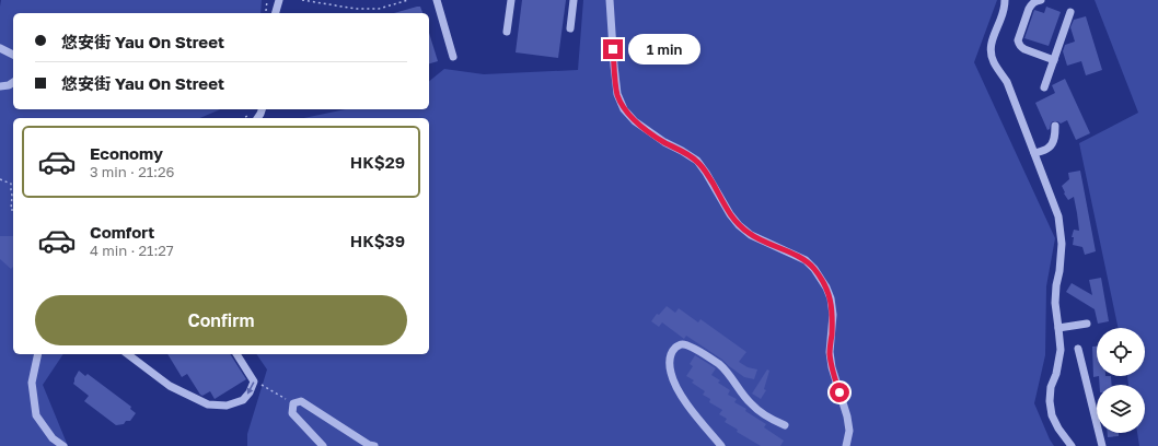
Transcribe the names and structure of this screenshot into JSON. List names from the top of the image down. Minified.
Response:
{"page":{"banner":["悠安街 Yau On Street","悠安街 Yau On Street"],"bubble":"1 min","list":[{"name":"Economy","note":"3 min · 21:26","value":"HK$29"},{"name":"Comfort","note":"4 min · 21:27","value":"HK$39"}],"buttons":"Confirm"}}
